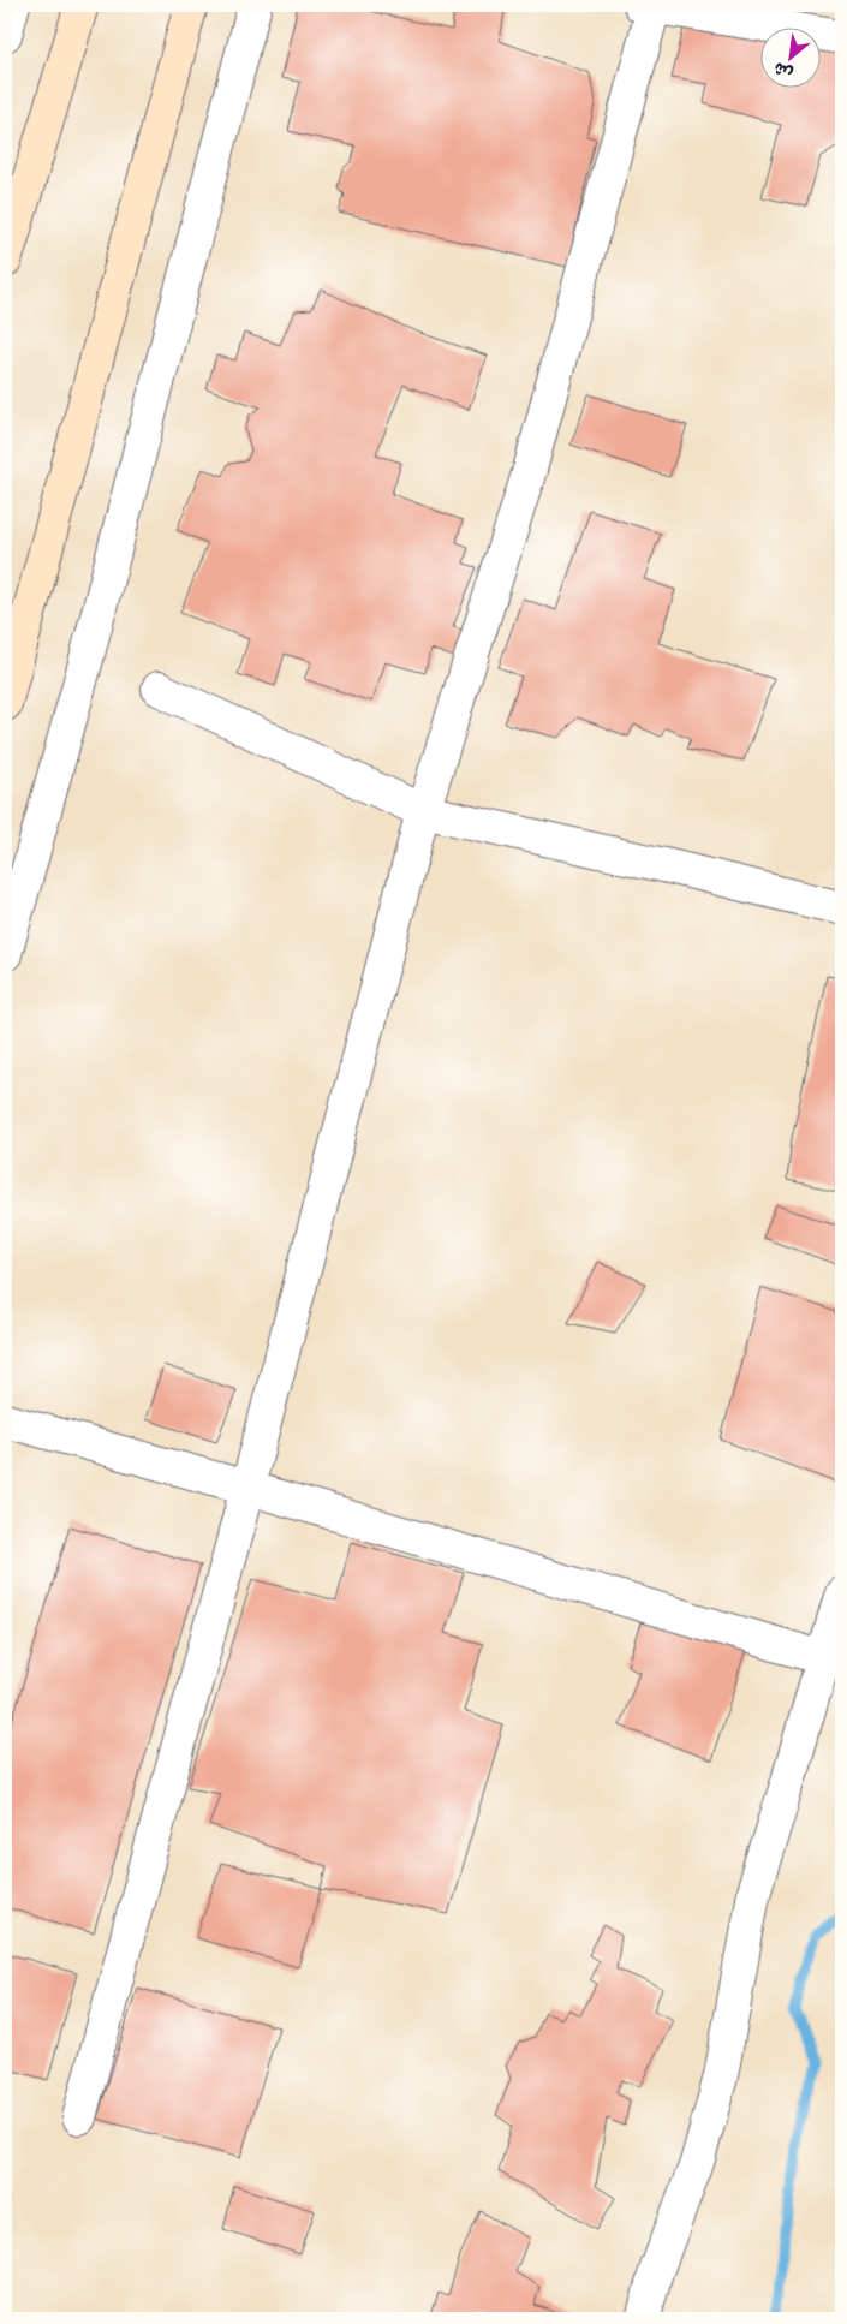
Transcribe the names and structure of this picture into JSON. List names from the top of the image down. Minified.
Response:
{"north":"bottom left"}
